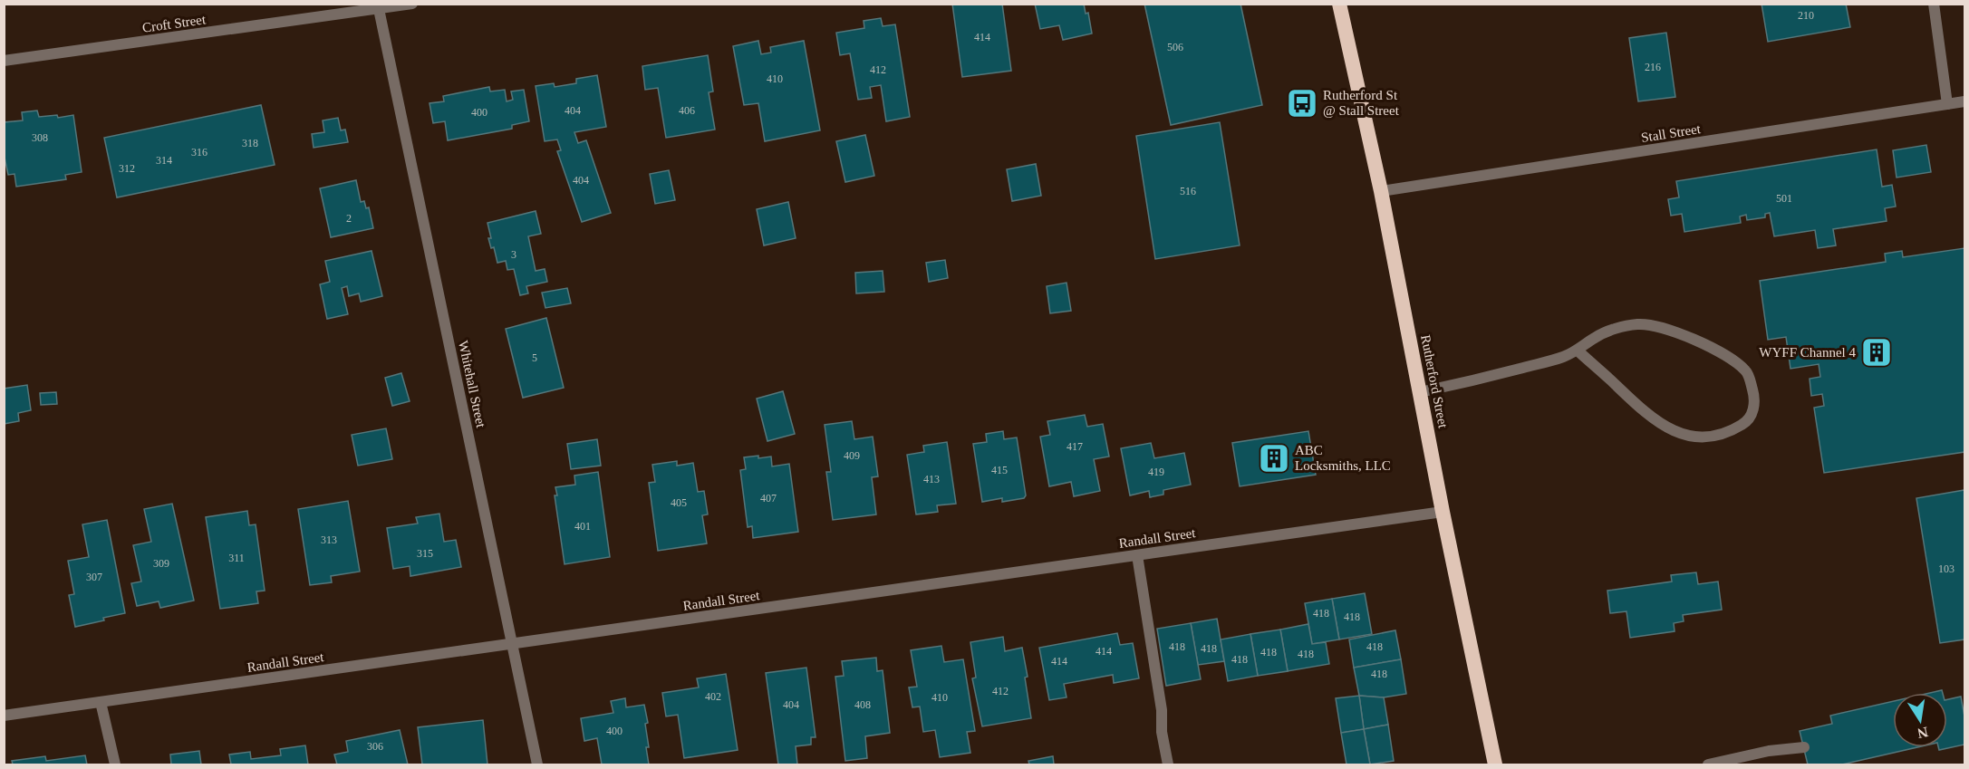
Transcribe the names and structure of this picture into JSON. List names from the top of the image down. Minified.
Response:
{"streets":{"highway":["Rutherford Street"],"street":["Croft Street","Stall Street","Whitehall Street","Randall Street"]},"crossings":[["Croft Street","Whitehall Street"],["Stall Street","Rutherford Street"],["Rutherford Street","Randall Street"],["Whitehall Street","Randall Street"]],"places":{"bus stop":["Rutherford St @ Stall Street"],"building":["WYFF Channel 4","ABC Locksmiths, LLC"]},"house_numbers":["210","414","506","216","412","410","404","406","400","308","318","316","314","312","404","516","501","2","3","5","417","409","415","419","413","407","405","401","313","315","311","309","103","307","418","418","418","418","418","414","418","418","418","414","418","412","402","410","404","408","400","306"],"north":"bottom"}
